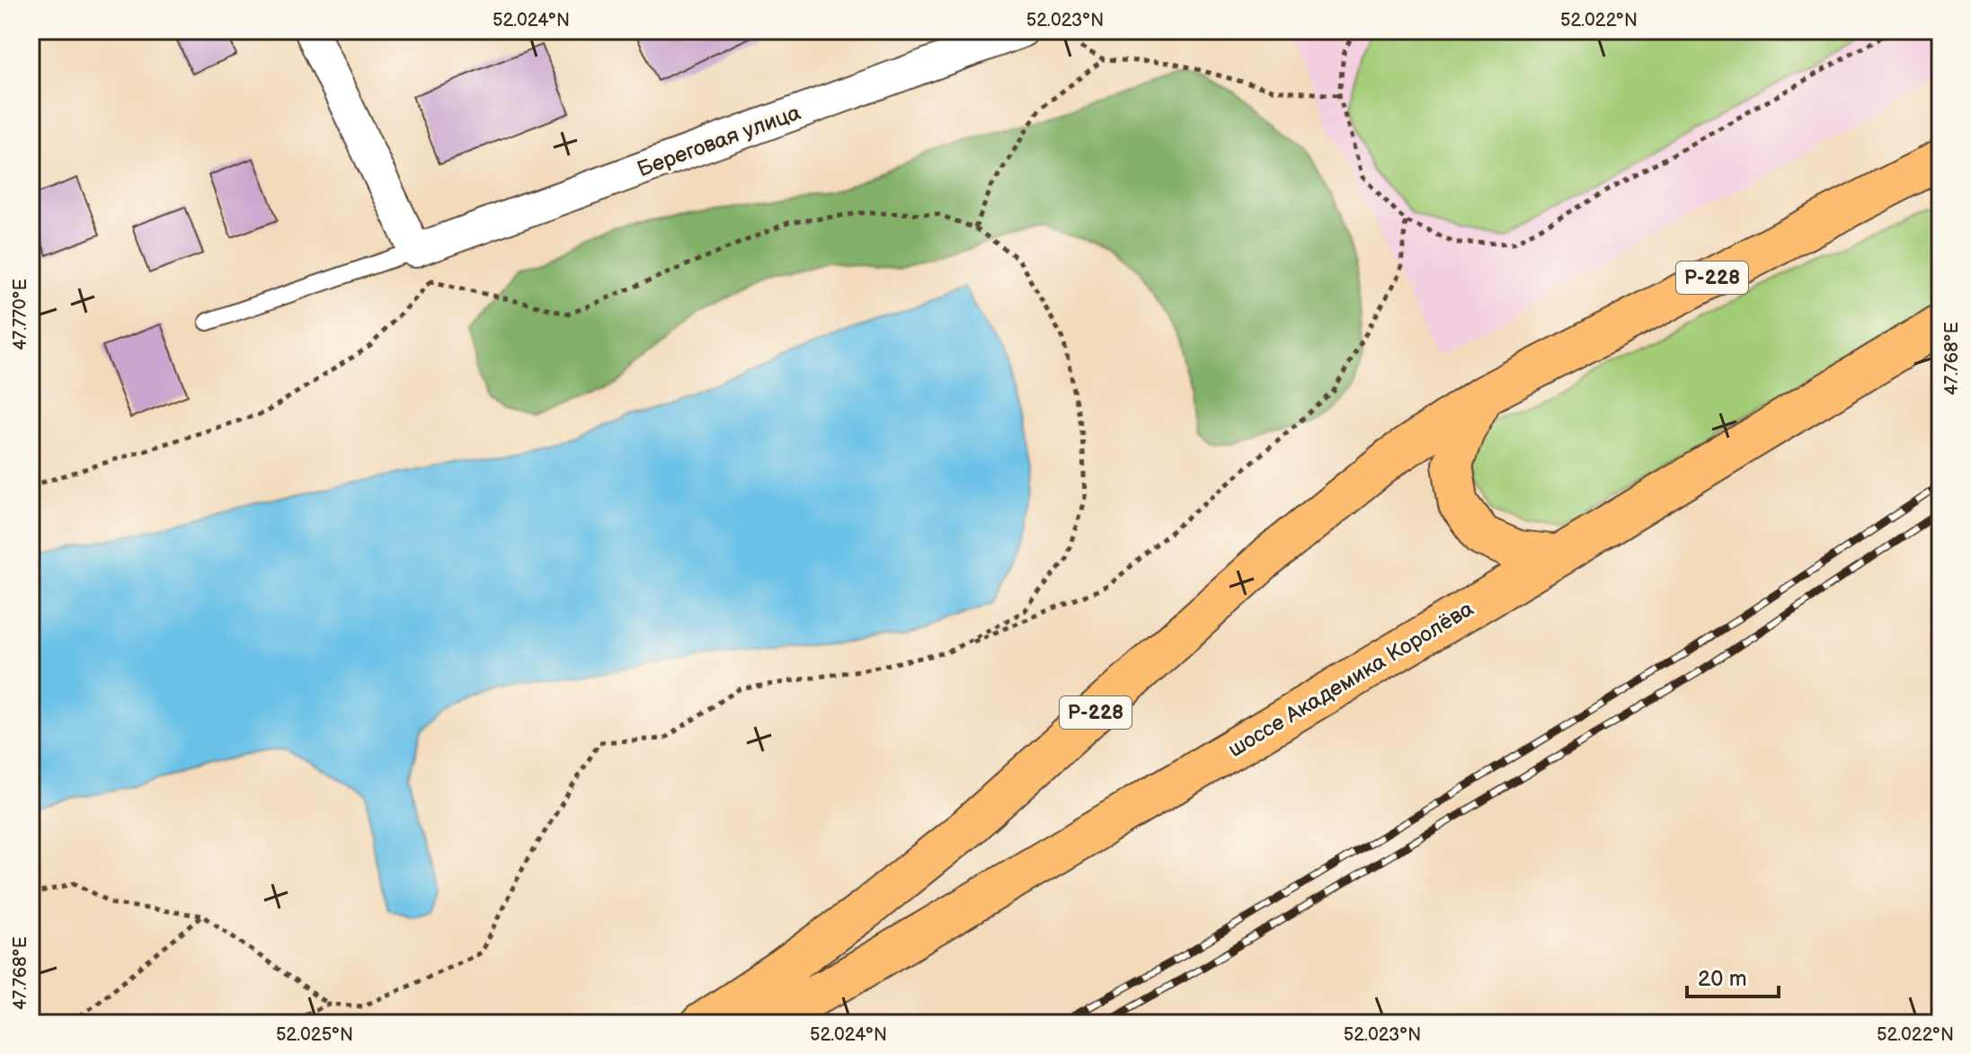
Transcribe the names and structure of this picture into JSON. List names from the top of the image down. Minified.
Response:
{"streets":{"highway":["Р-228","шоссе Академика Королёва"],"street":["Береговая улица"]},"scale_bar":"20 m","coordinates":["52.024°N","52.023°N","52.022°N","47.770°E","47.768°E","52.025°N"]}
